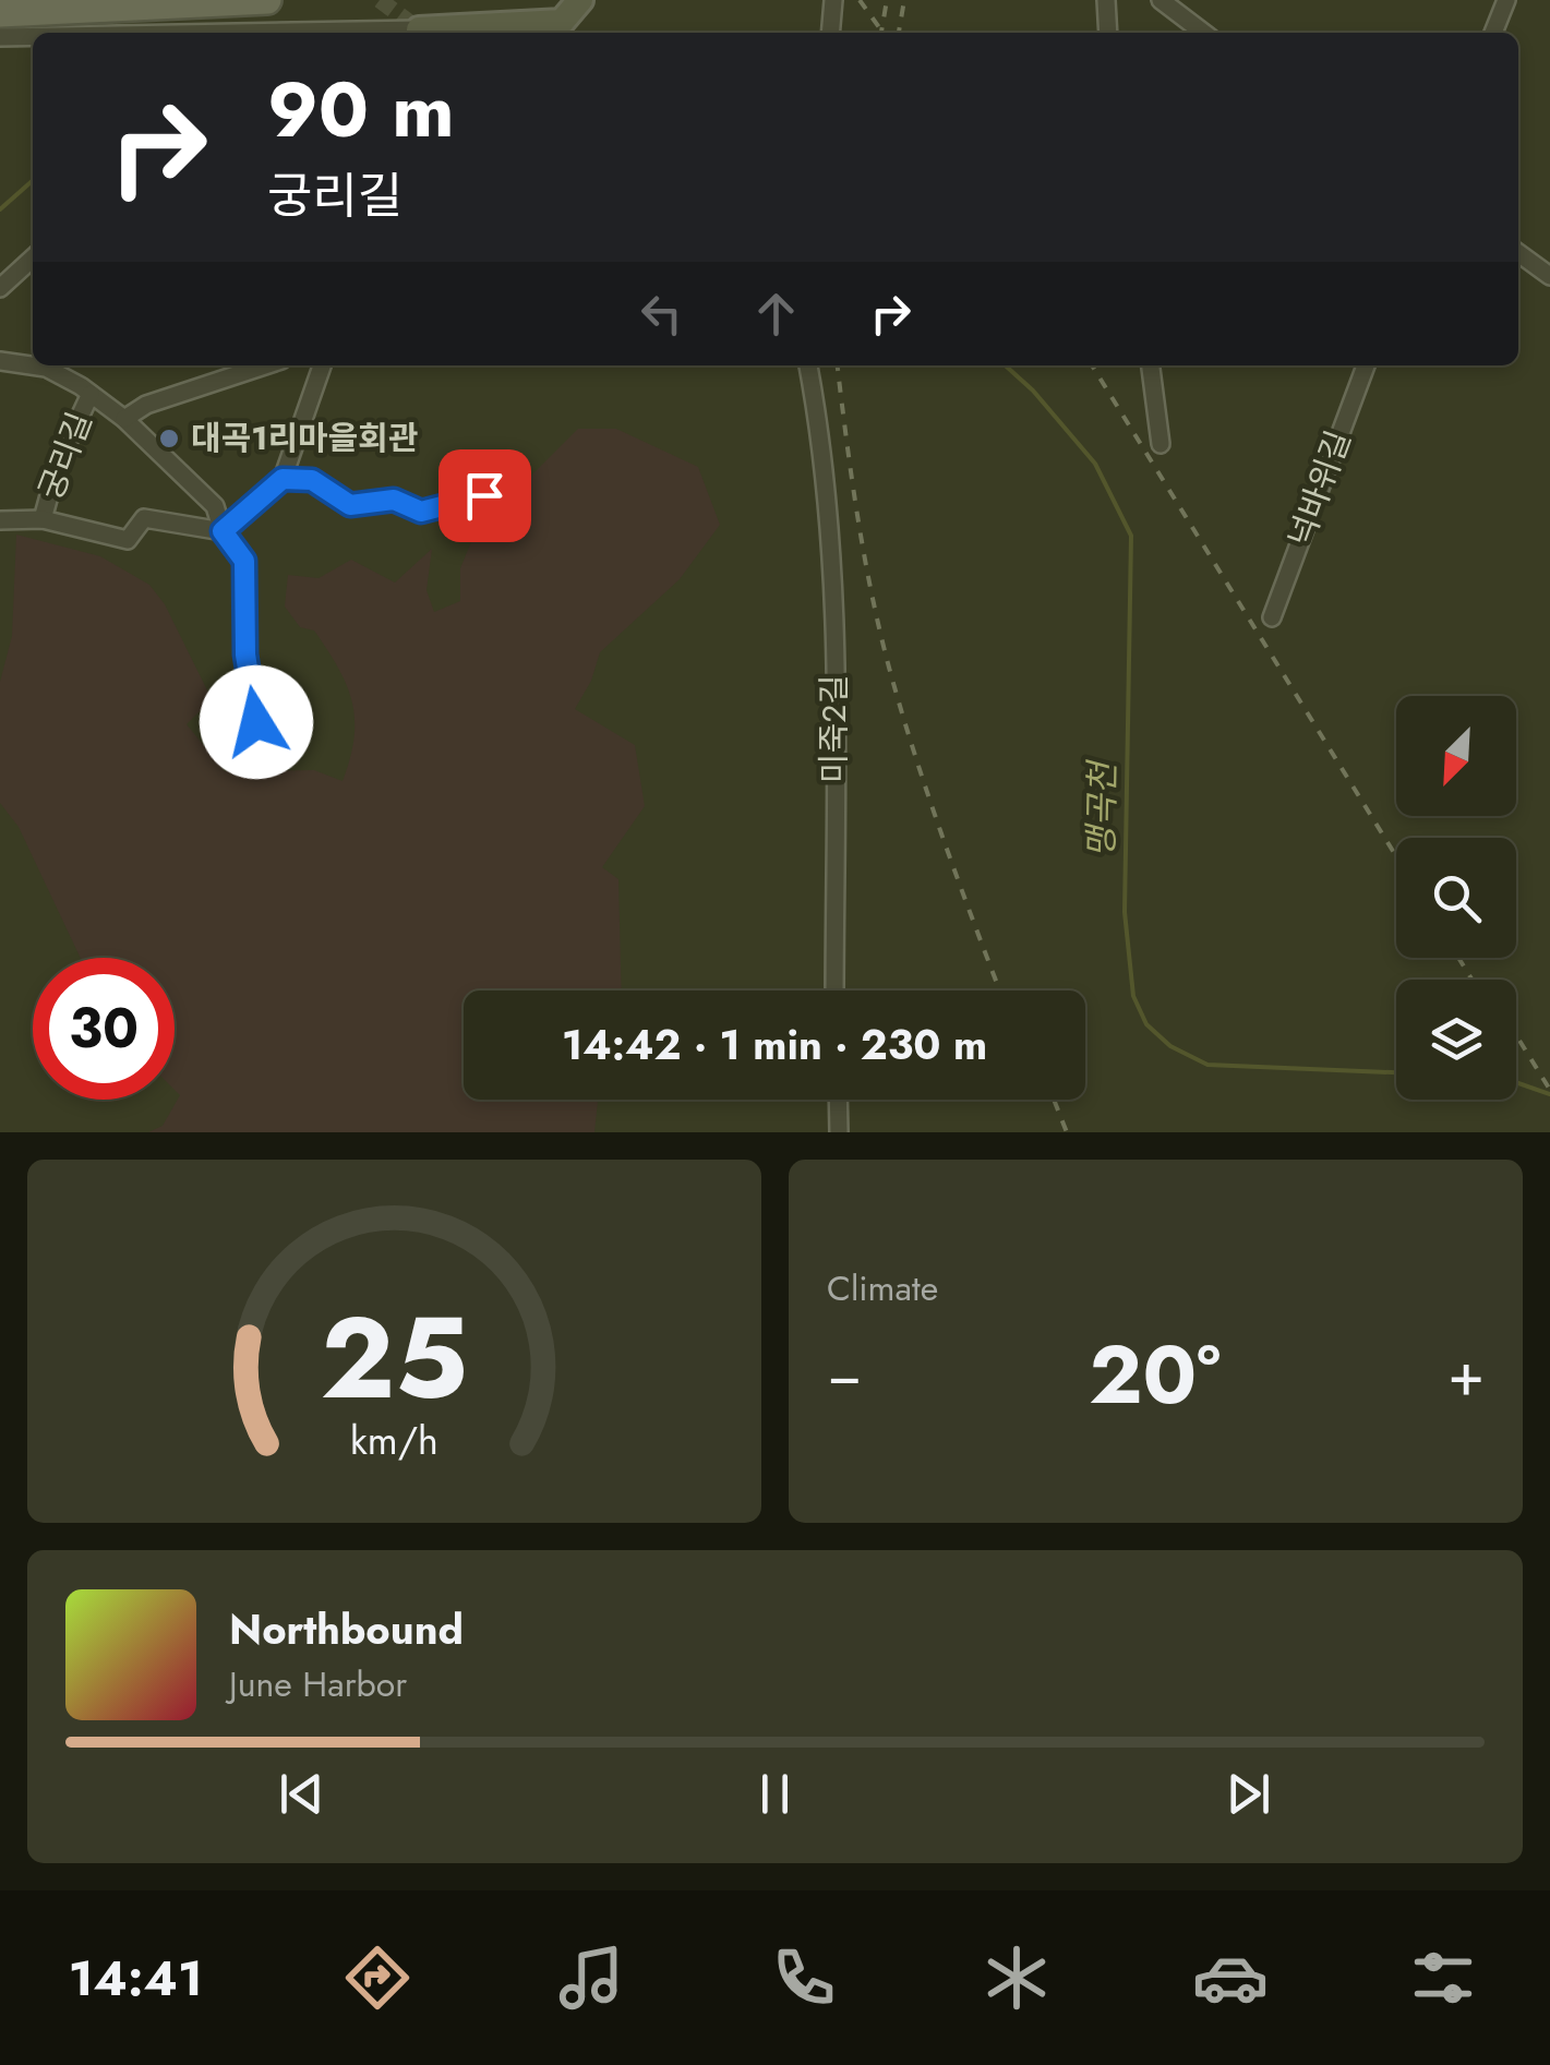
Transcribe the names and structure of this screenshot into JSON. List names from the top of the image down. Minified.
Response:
{"streets":{"street":["궁리길","넉바위길","미죽2길"]},"water":["맹곡천"],"places":["대곡1리마을회관"],"north":"bottom left","page":{"turn":["90 m","궁리길"],"limit":"30","trip":"14:42 · 1 min · 230 m","tile":"Climate","heat":["−","20°","+"],"song":["Northbound","June Harbor"],"tabs":"14:41","gauge":["25","km/h"]}}
